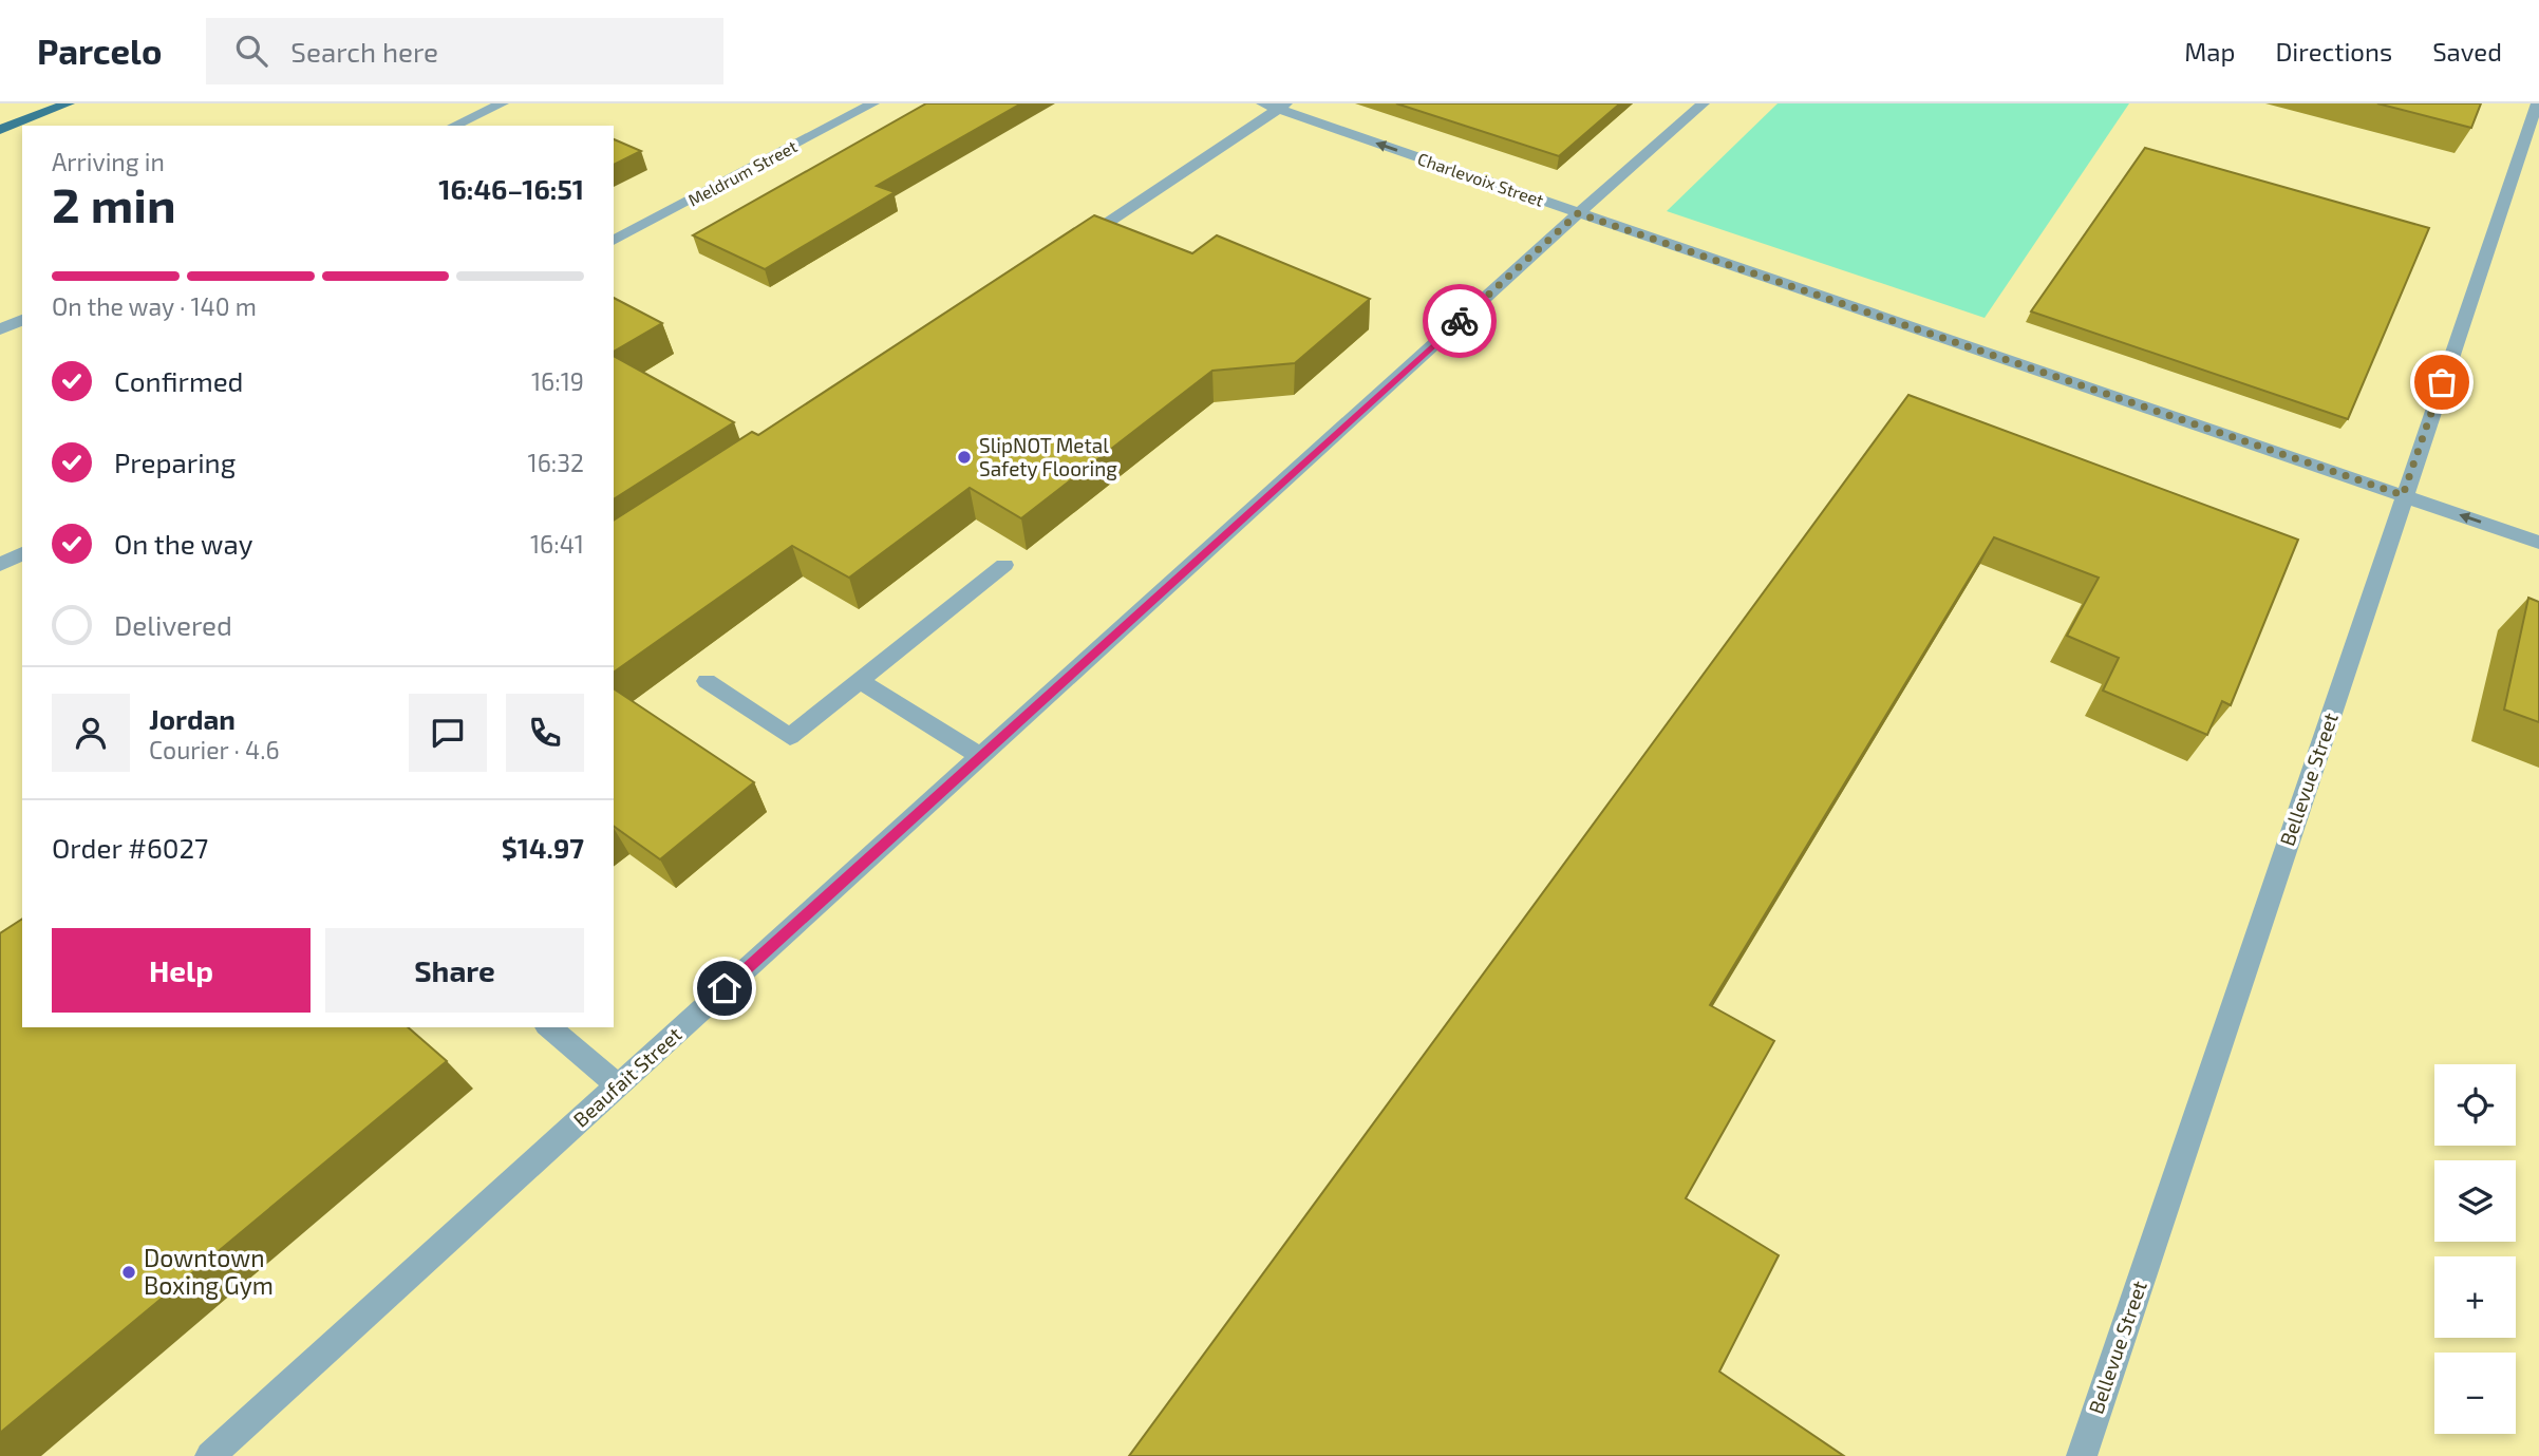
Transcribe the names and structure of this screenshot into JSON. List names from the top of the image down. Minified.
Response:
{"streets":{"street":["Meldrum Street","Charlevoix Street","Bellevue Street","Beaufait Street"]},"crossings":[["Charlevoix Street","Bellevue Street"],["Charlevoix Street","Beaufait Street"]],"places":["SlipNOT Metal Safety Flooring","Downtown Boxing Gym"],"page":{"header":"Parcelo","search":"Search here","nav":["Map","Directions","Saved"],"heading":["2 min","Arriving in","16:46–16:51"],"panel":["Jordan","Courier · 4.6","Order #6027","$14.97"],"bar":"On the way · 140 m","list":[["Confirmed","16:19"],["Preparing","16:32"],["On the way","16:41"],"Delivered"],"buttons":["Help","Share"],"map_buttons":["+","−"]}}
